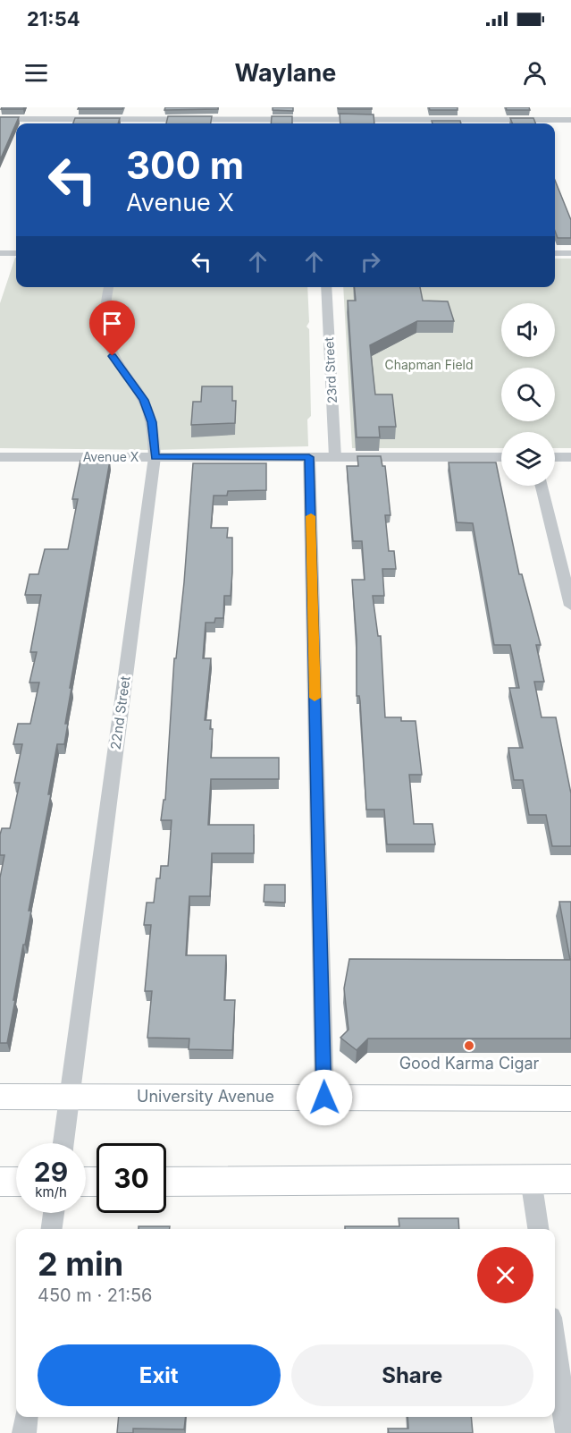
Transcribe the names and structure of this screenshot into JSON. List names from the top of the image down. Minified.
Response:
{"streets":{"main road":["University Avenue"],"street":["23rd Street","Avenue X","22nd Street"]},"crossings":[["23rd Street","Avenue X"],["Avenue X","22nd Street"],["22nd Street","University Avenue"]],"parks":["Chapman Field"],"places":["Good Karma Cigar"],"page":{"status":"21:54","header":"Waylane","turn":["300 m","Avenue X"],"speed":"29 km/h","limit":"30","heading":["2 min","450 m · 21:56"],"buttons":["Exit","Share"]}}
